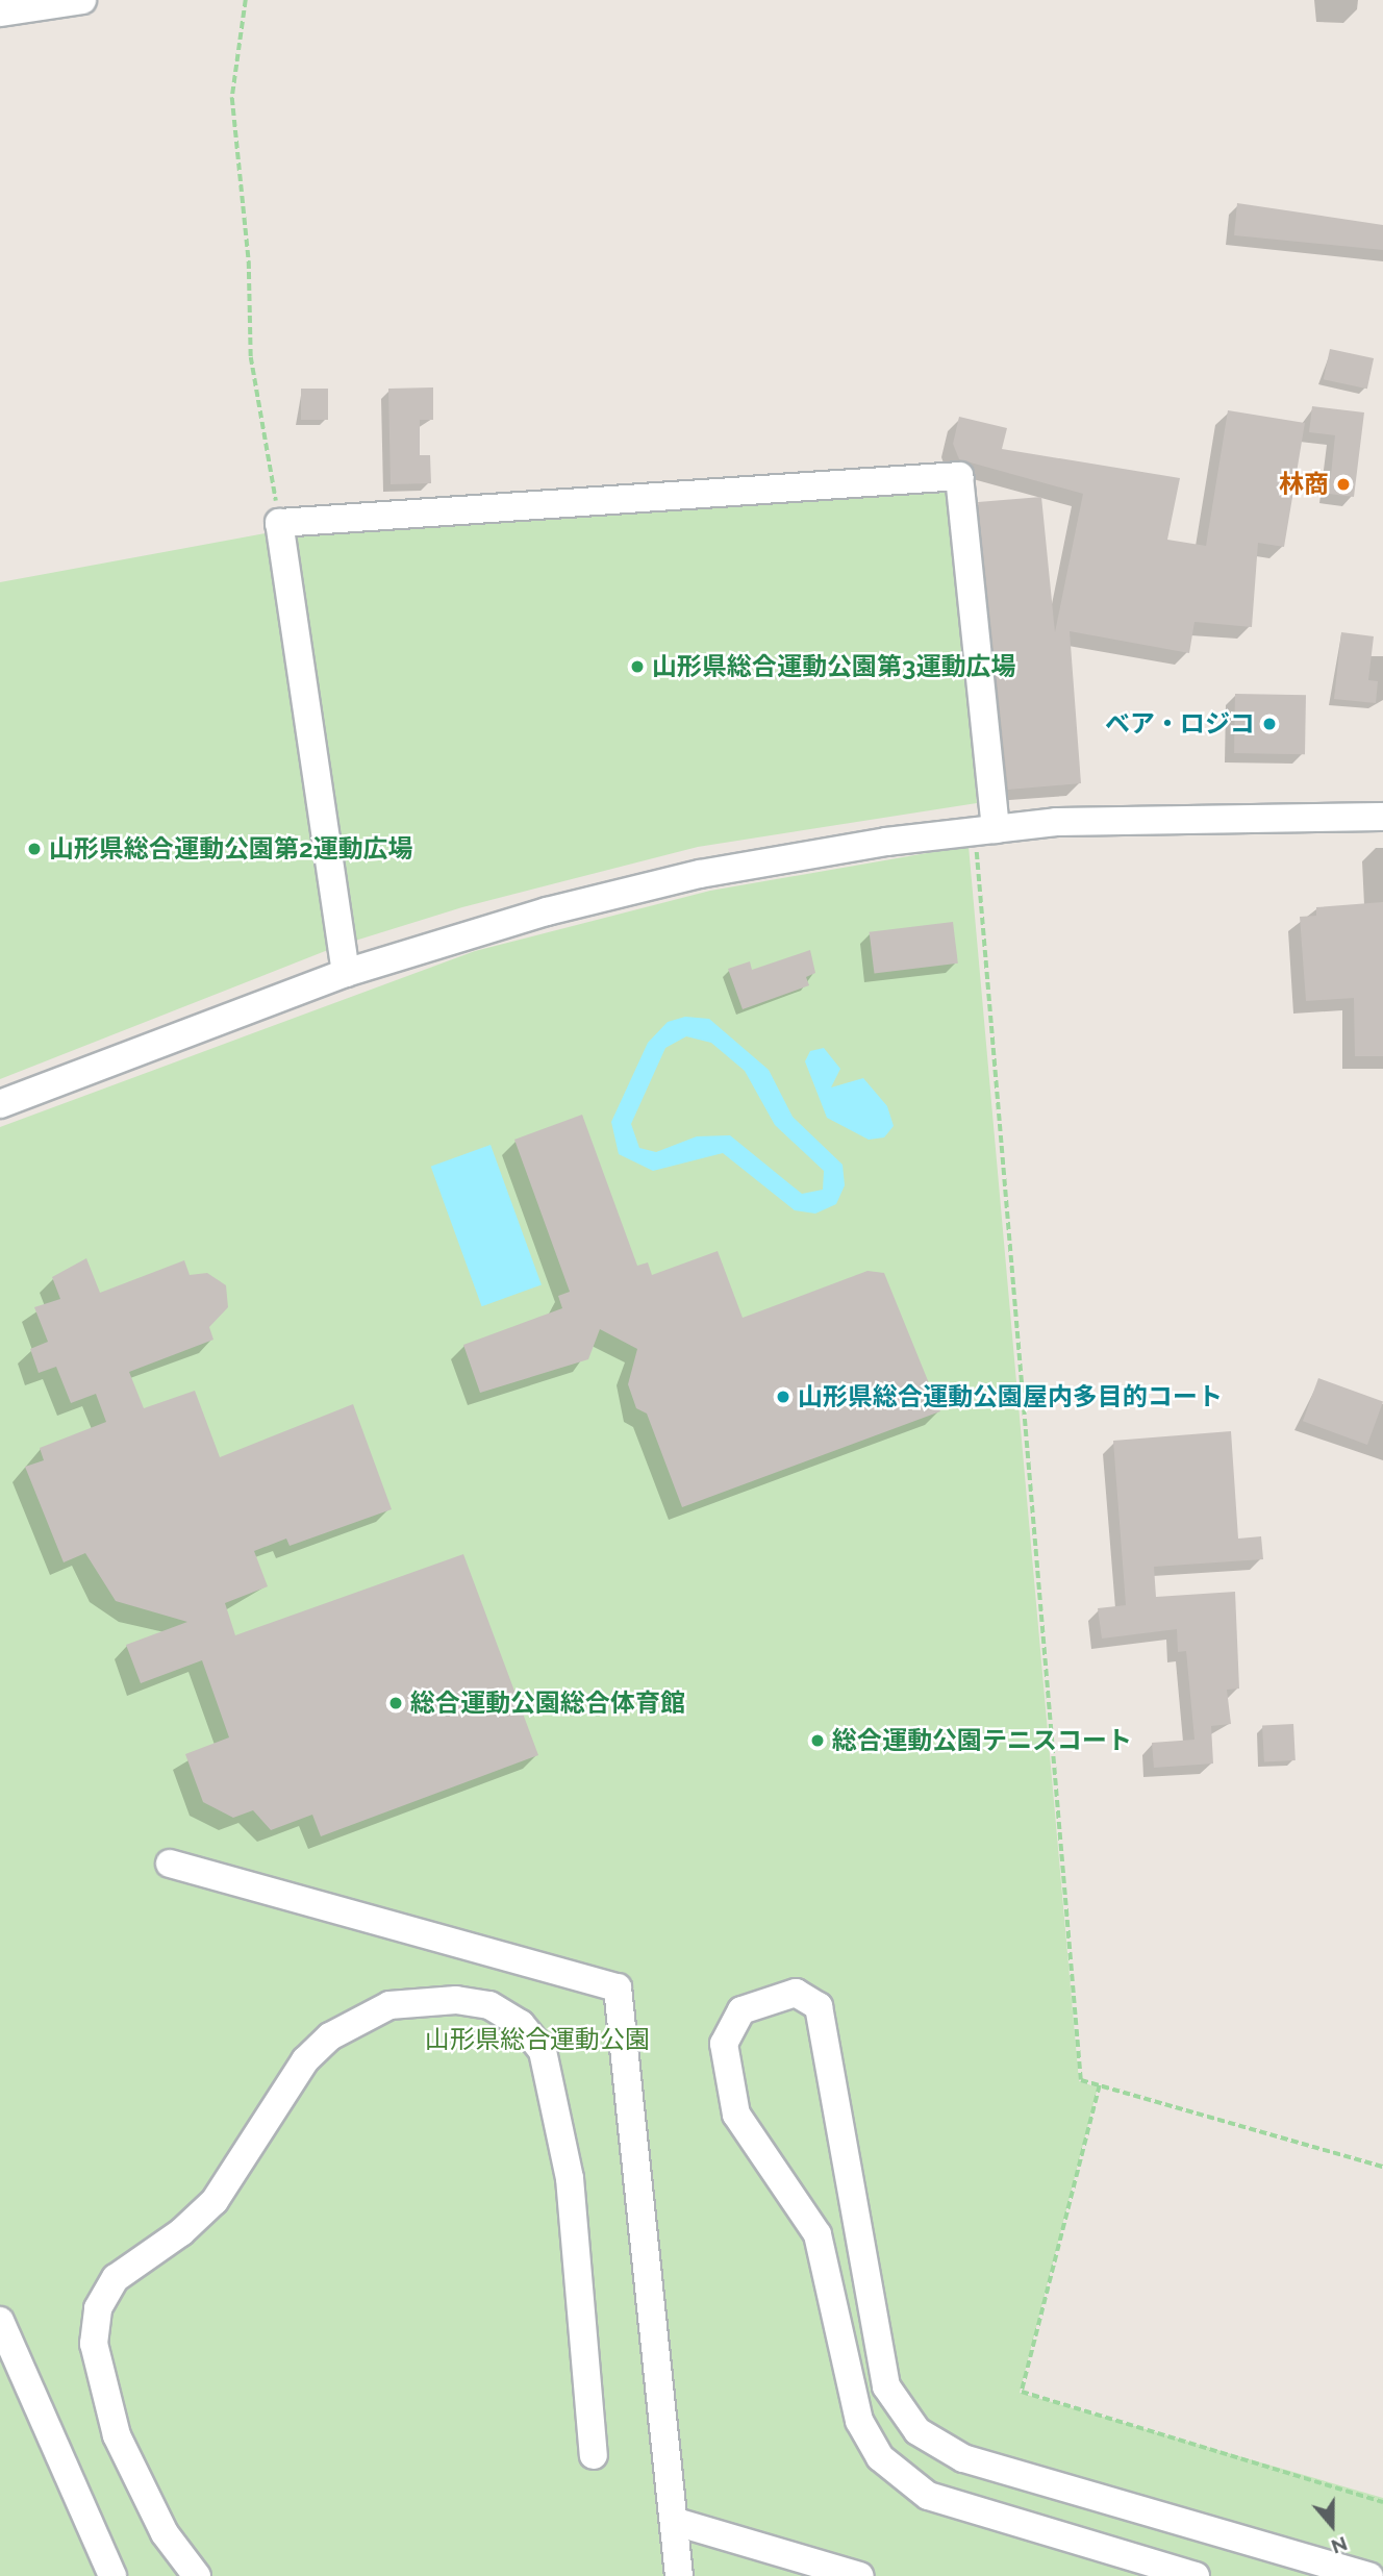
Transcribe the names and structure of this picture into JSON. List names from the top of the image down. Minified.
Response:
{"parks":["山形県総合運動公園"],"places":["林商","山形県総合運動公園第3運動広場","ベア・ロジコ","山形県総合運動公園第2運動広場","山形県総合運動公園屋内多目的コート","総合運動公園総合体育館","総合運動公園テニスコート"],"north":"bottom"}
